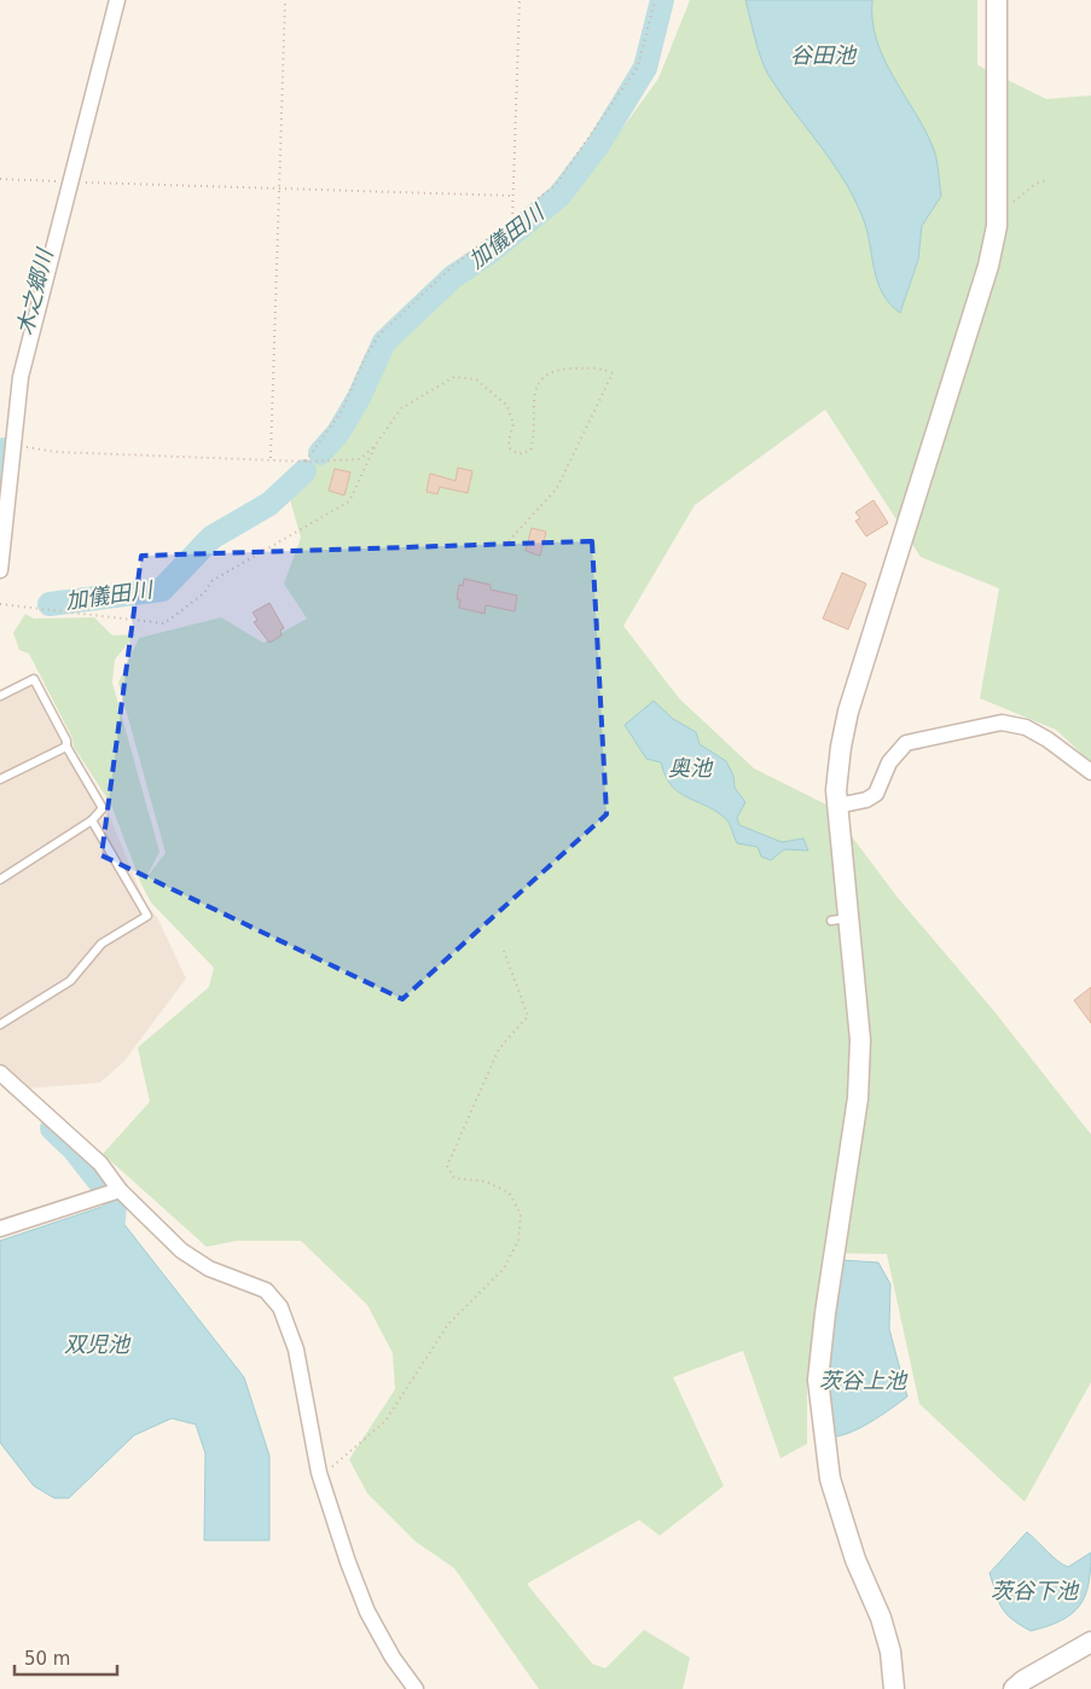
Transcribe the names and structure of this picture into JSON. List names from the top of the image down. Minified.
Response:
{"water":["谷田池","加儀田川","木之郷川","奥池","双児池","茨谷上池","茨谷下池"],"scale_bar":"50 m"}
